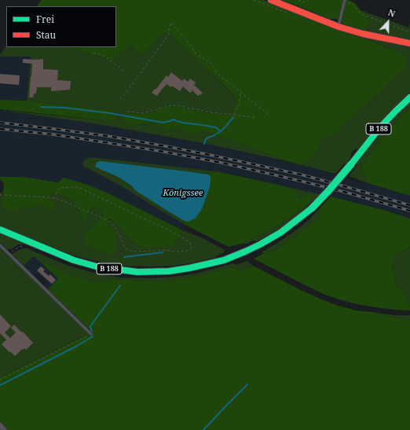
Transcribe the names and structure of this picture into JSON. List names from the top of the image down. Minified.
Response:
{"streets":{"main road":["B 188"]},"water":["Königssee"],"legend":["Frei","Stau"],"north":"top"}
